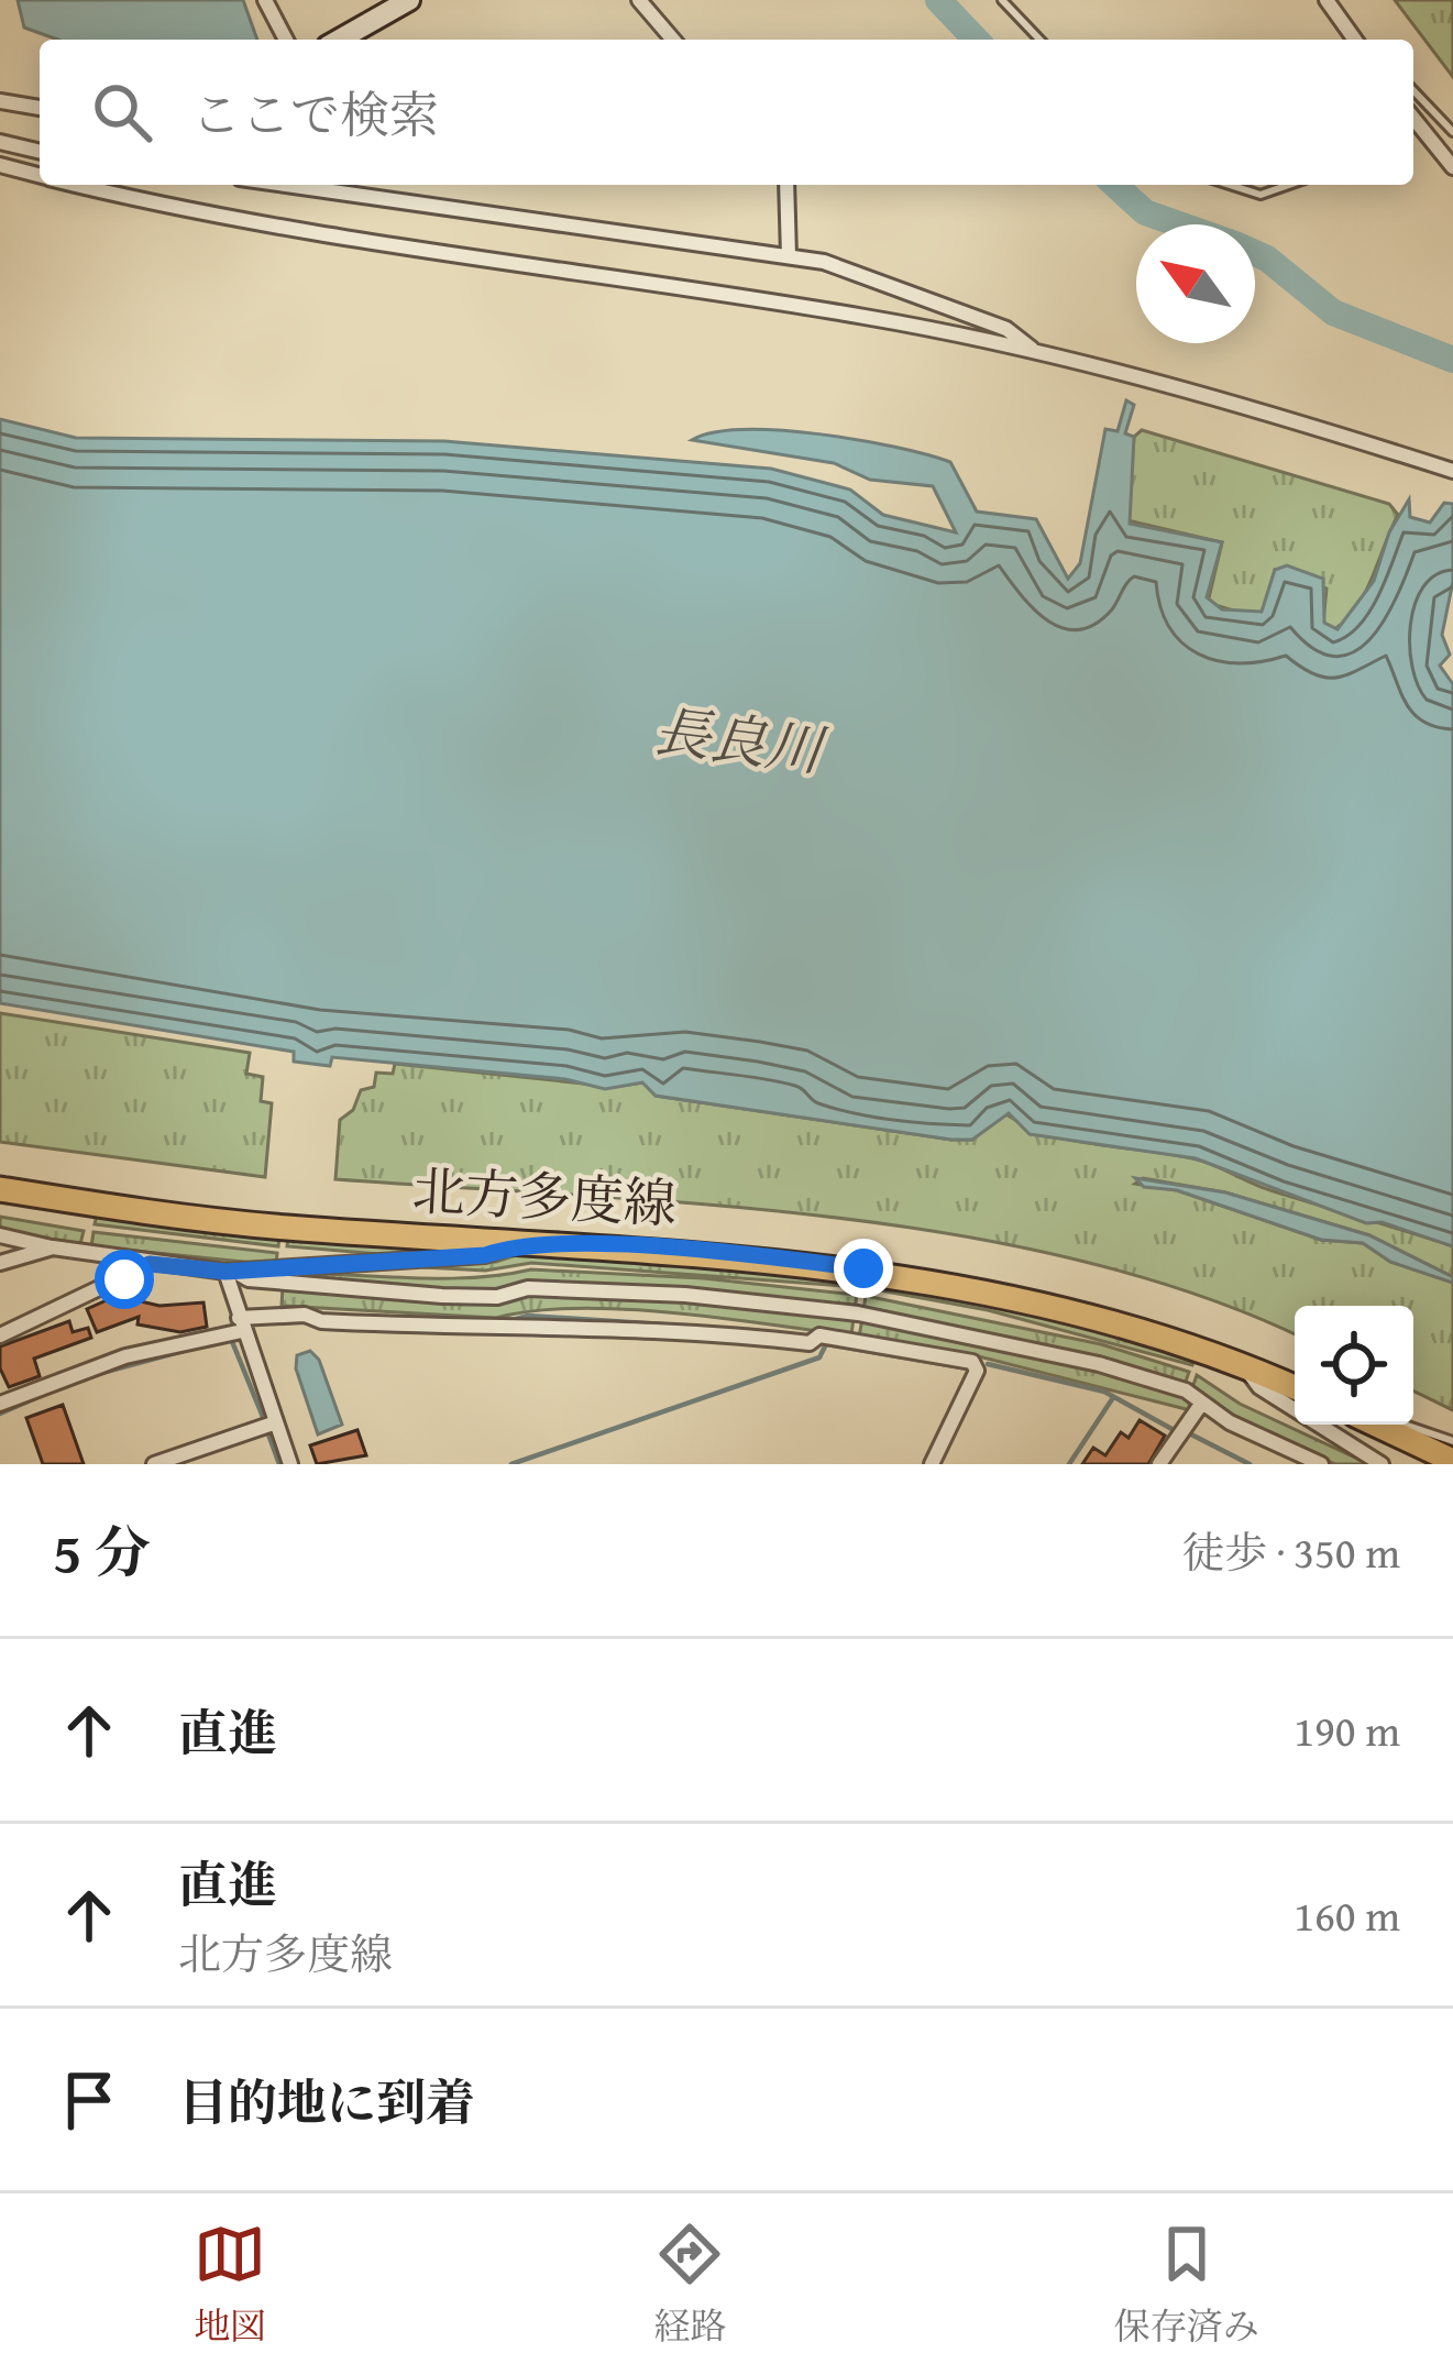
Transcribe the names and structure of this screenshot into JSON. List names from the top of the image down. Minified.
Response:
{"streets":{"main road":["北方多度線"]},"water":["長良川"],"north":"top left","page":{"search":"ここで検索","heading":["5 分","徒歩 · 350 m"],"list":[["直進","190 m"],["直進","北方多度線","160 m"],"目的地に到着"],"nav":["地図","経路","保存済み"]}}
